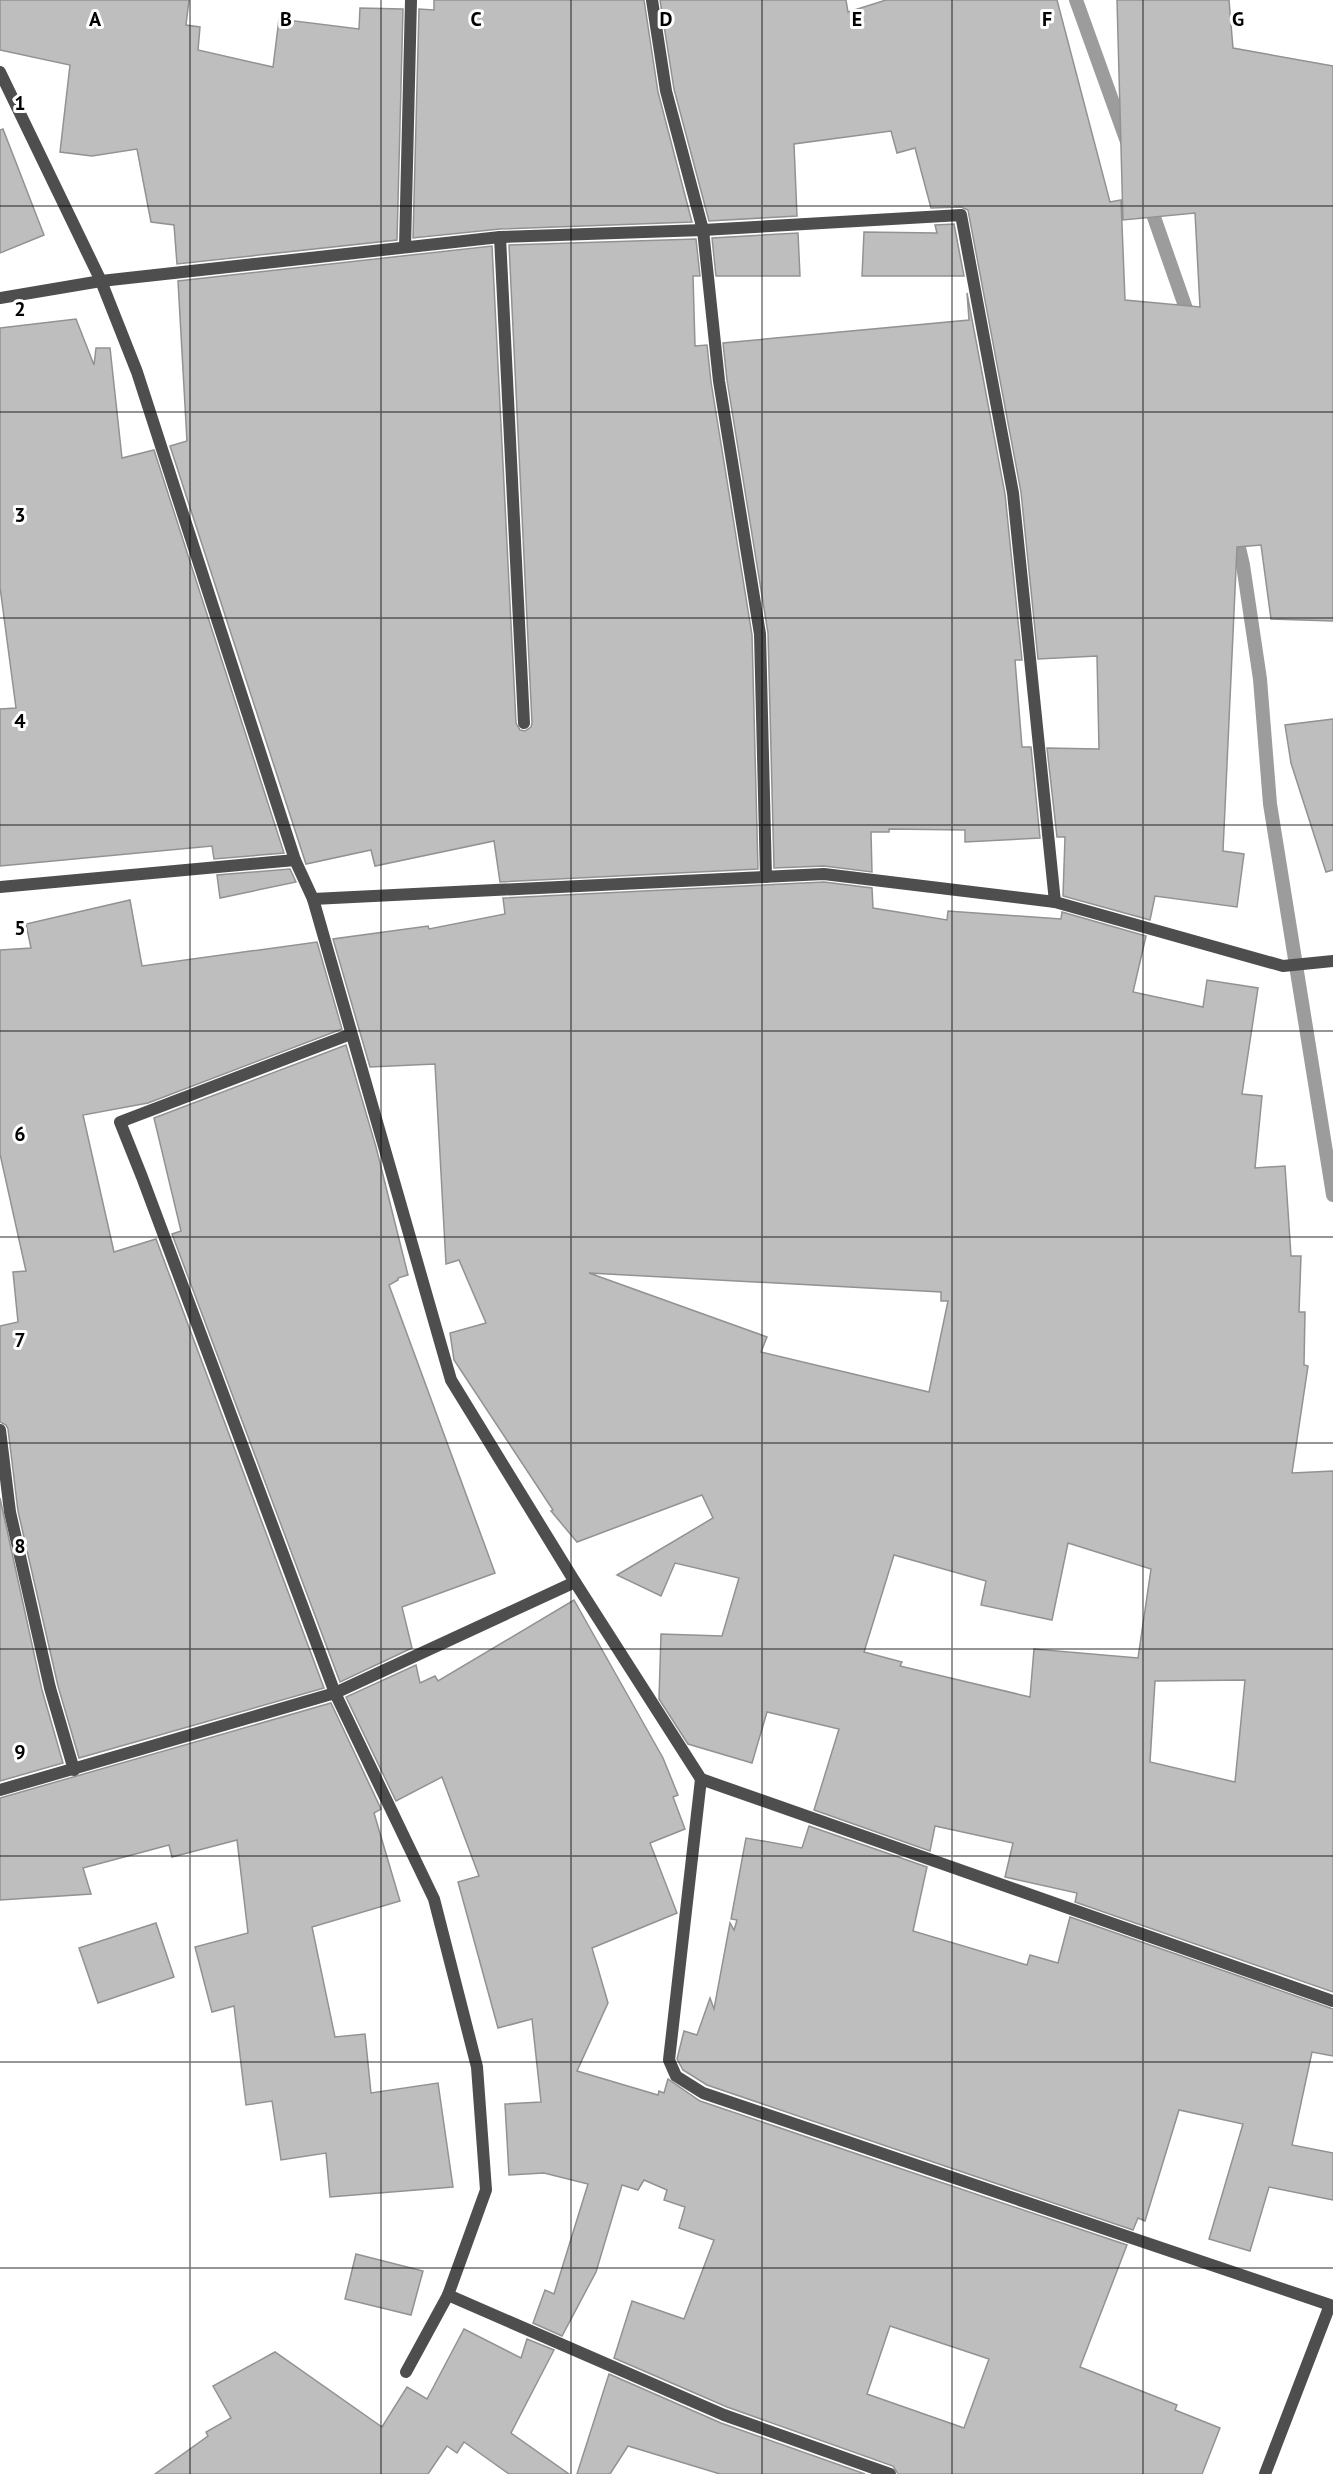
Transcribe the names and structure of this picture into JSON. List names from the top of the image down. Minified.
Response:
{"grid":{"columns":["A","B","C","D","E","F","G"],"rows":["1","2","3","4","5","6","7","8","9"]}}
